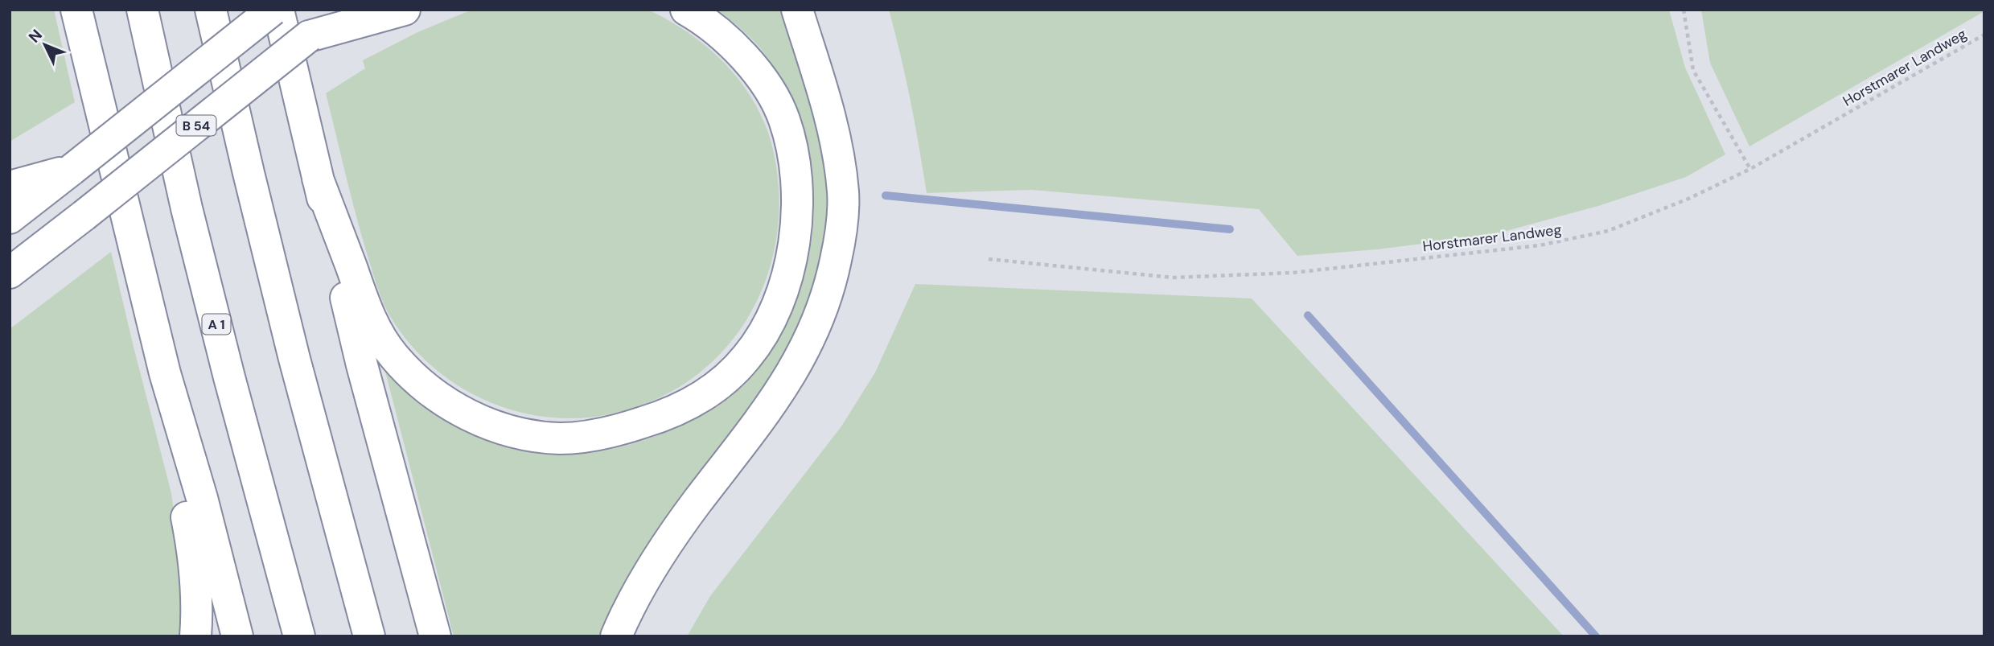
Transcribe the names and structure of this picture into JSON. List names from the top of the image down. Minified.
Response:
{"streets":{"highway":["B 54","A 1"],"path":["Horstmarer Landweg"]},"north":"top left"}
